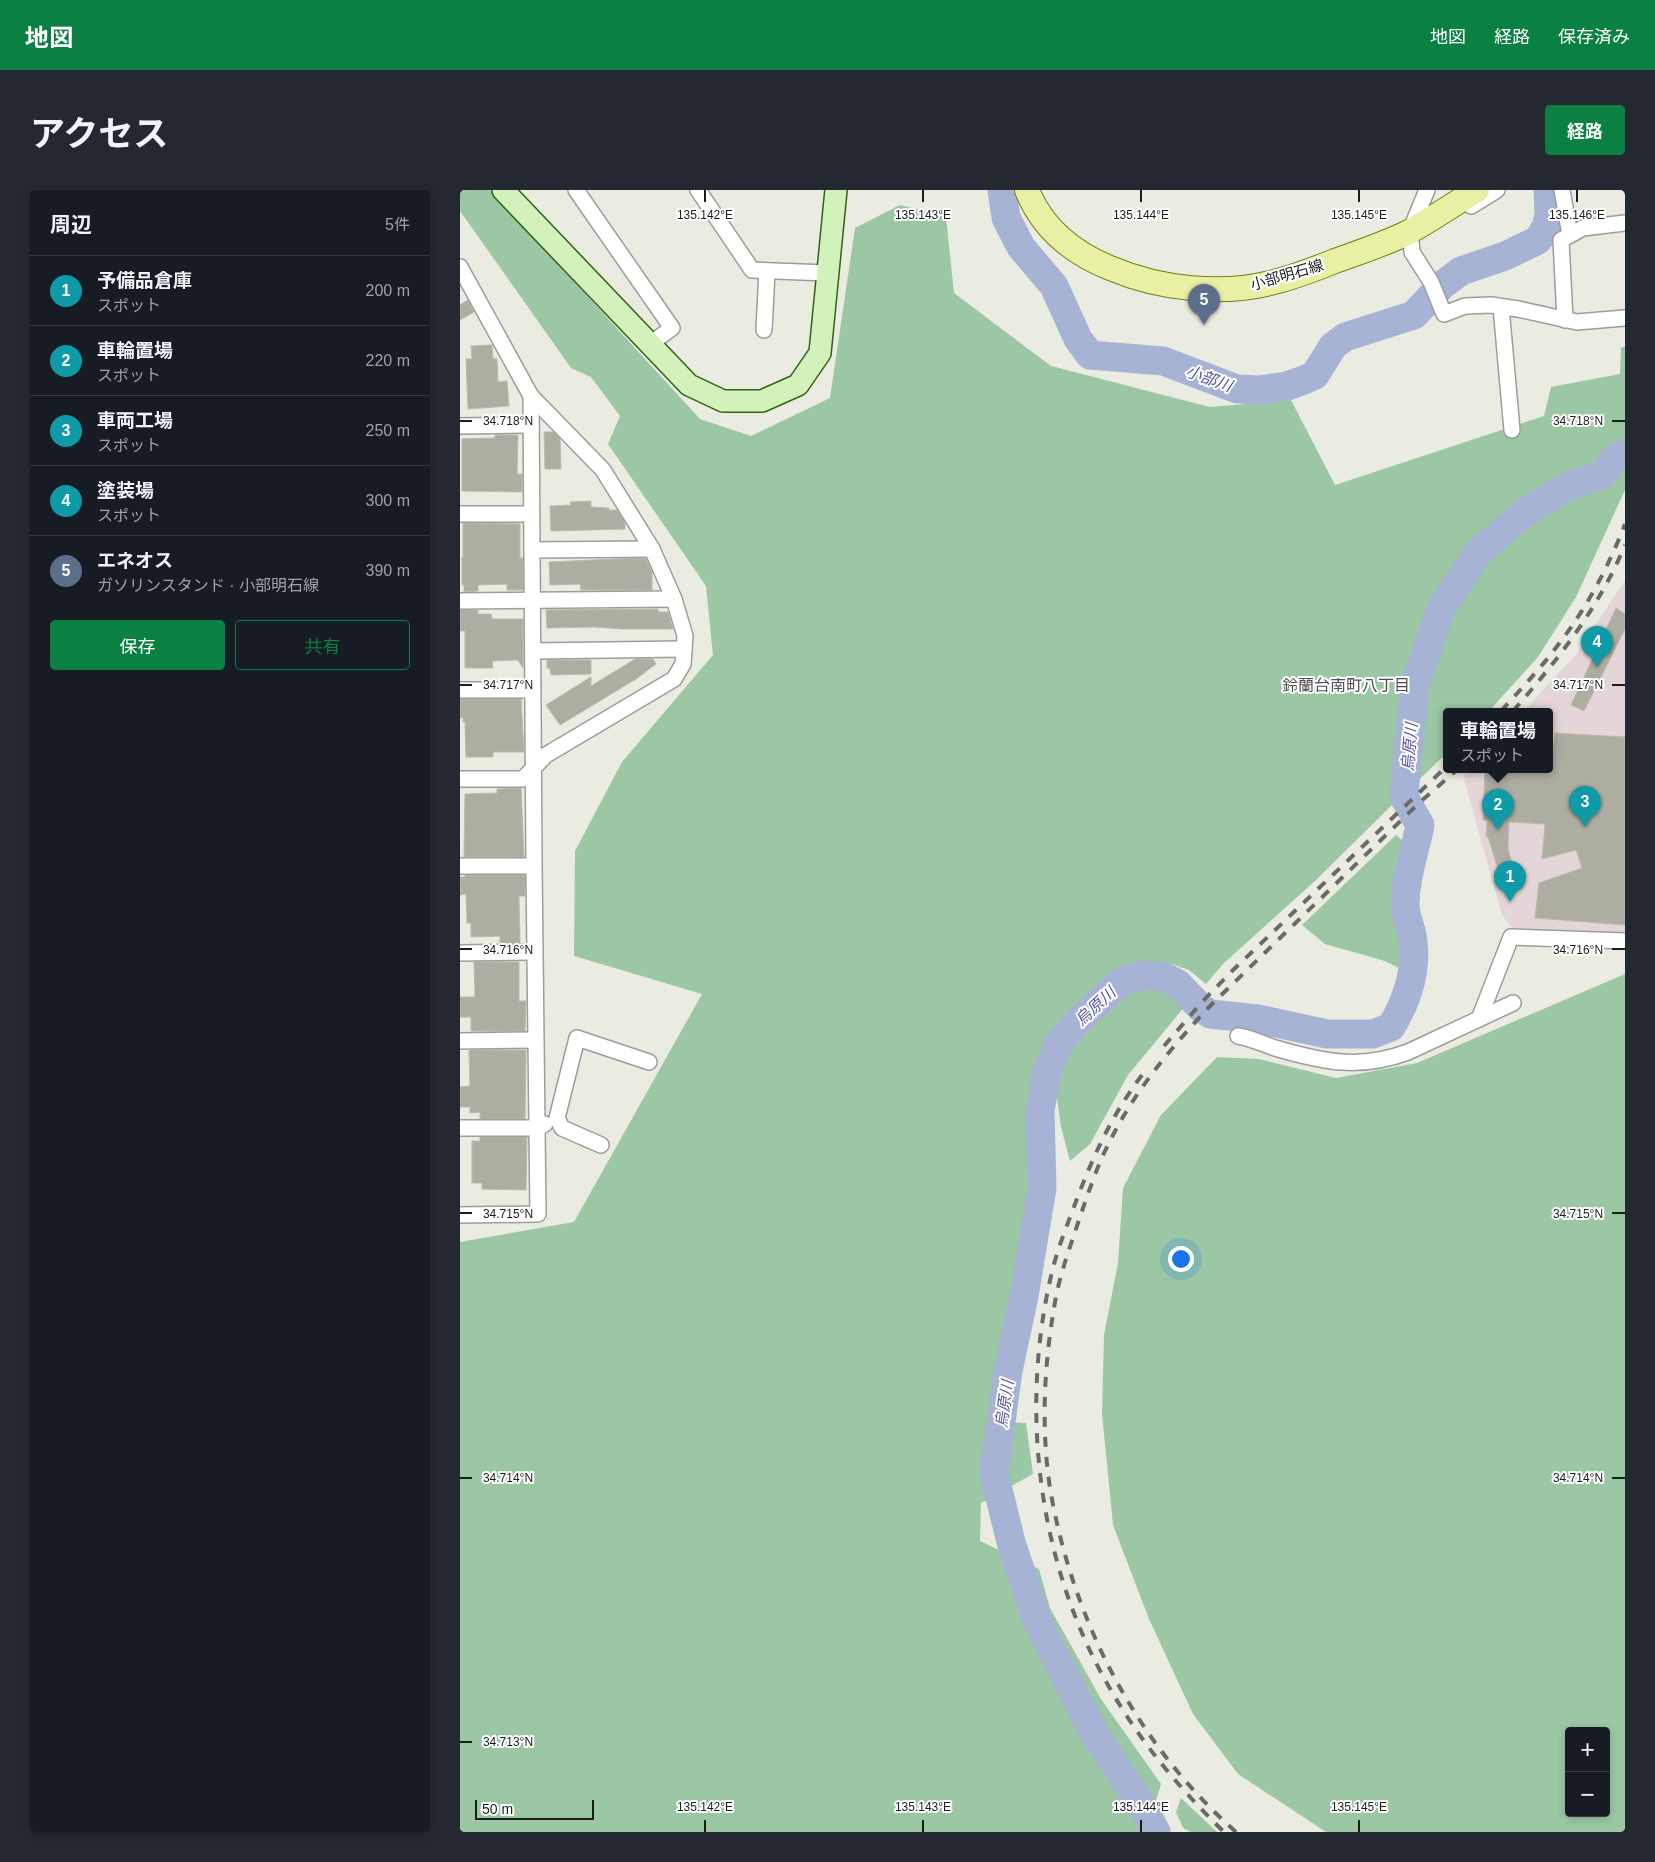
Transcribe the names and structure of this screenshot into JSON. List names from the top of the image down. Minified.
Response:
{"streets":{"main road":["小部明石線"]},"districts":["鈴蘭台南町八丁目"],"water":["小部川","烏原川"],"scale_bar":"50 m","page":{"header":"地図","nav":["地図","経路","保存済み"],"title":"アクセス","buttons":["経路",["保存","共有"]],"heading":["周辺","5件"],"list":[{"mark":"1","name":"予備品倉庫","note":"スポット","value":"200 m"},{"mark":"2","name":"車輪置場","note":"スポット","value":"220 m"},{"mark":"3","name":"車両工場","note":"スポット","value":"250 m"},{"mark":"4","name":"塗装場","note":"スポット","value":"300 m"},{"mark":"5","name":"エネオス","note":"ガソリンスタンド · 小部明石線","value":"390 m"}],"pins":["5","4","3","2","1"],"popup":["車輪置場","スポット"],"map_buttons":["+","−"],"scale":"50 m"},"coordinates":["135.142°E","135.143°E","135.144°E","135.145°E","135.146°E","34.718°N","34.717°N","34.716°N","34.715°N","34.714°N","34.713°N"]}
